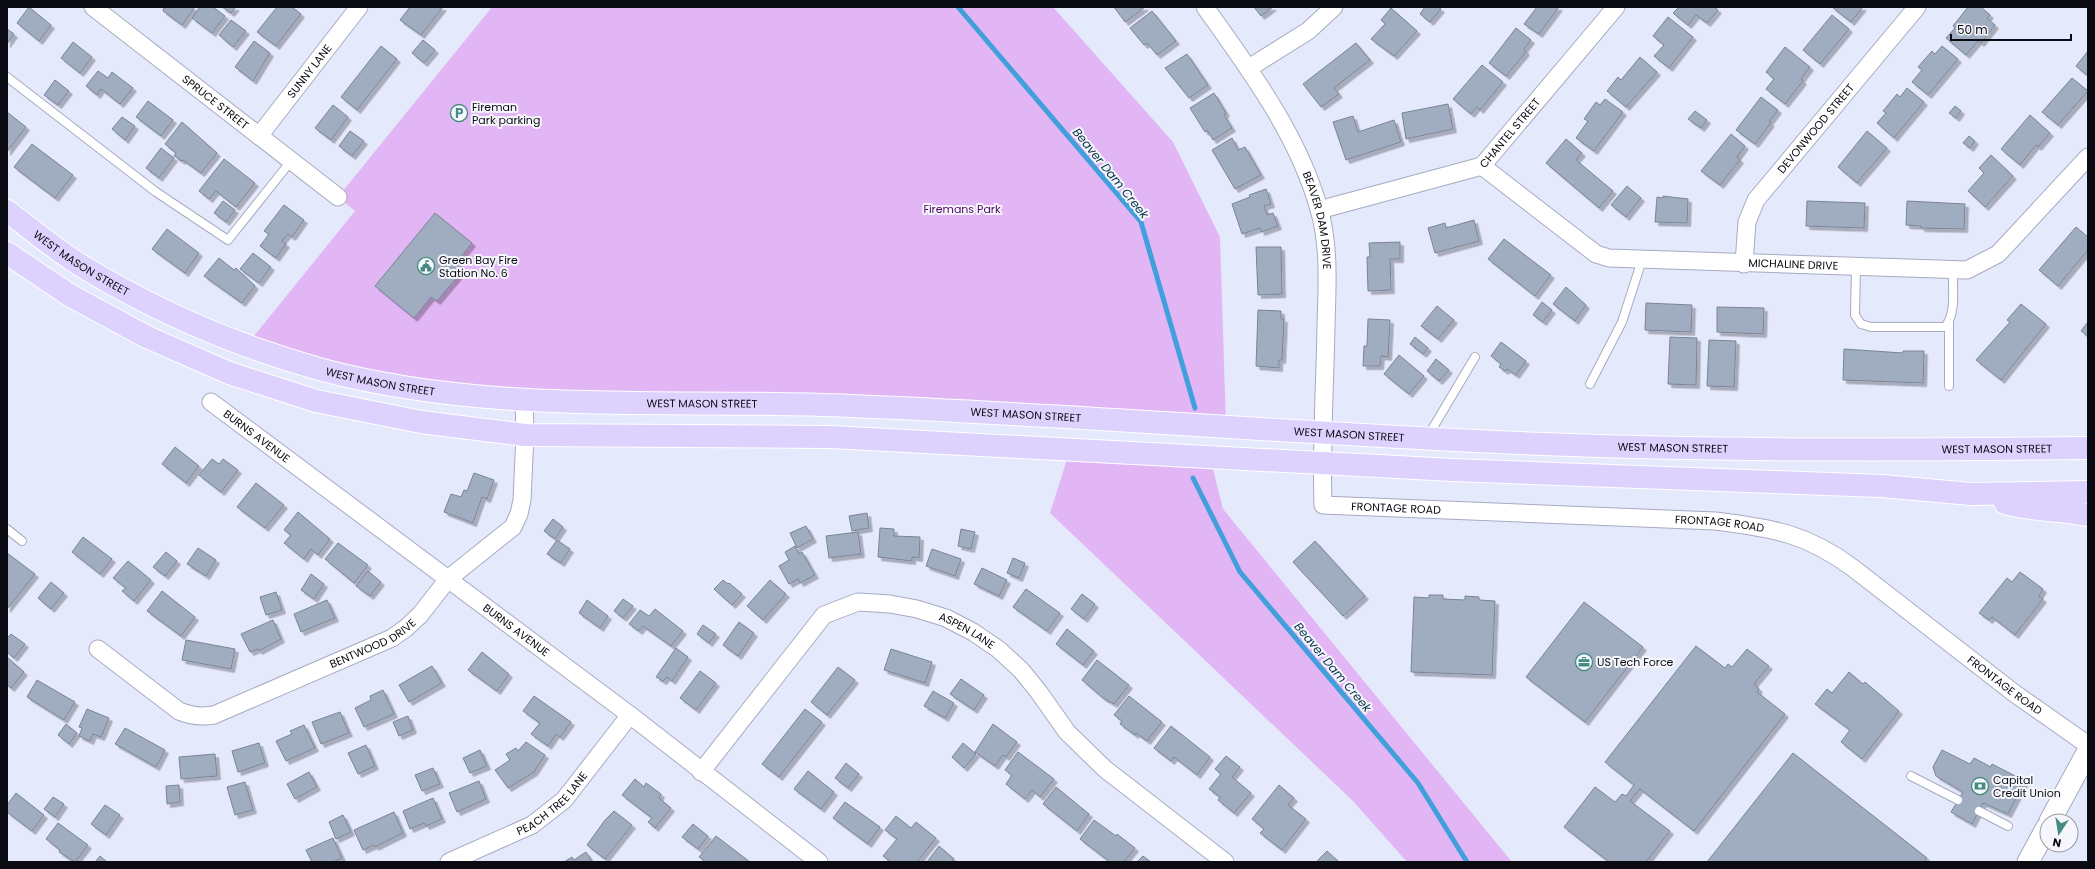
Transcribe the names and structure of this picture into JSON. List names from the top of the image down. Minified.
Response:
{"streets":{"main road":["WEST MASON STREET"],"street":["SUNNY LANE","SPRUCE STREET","DEVONWOOD STREET","CHANTEL STREET","BEAVER DAM DRIVE","MICHALINE DRIVE","BURNS AVENUE","FRONTAGE ROAD","ASPEN LANE","BENTWOOD DRIVE","PEACH TREE LANE"]},"crossings":[["SUNNY LANE","SPRUCE STREET"],["DEVONWOOD STREET","MICHALINE DRIVE"],["CHANTEL STREET","BEAVER DAM DRIVE"],["CHANTEL STREET","MICHALINE DRIVE"],["BEAVER DAM DRIVE","WEST MASON STREET"],["BEAVER DAM DRIVE","FRONTAGE ROAD"],["WEST MASON STREET","BENTWOOD DRIVE"],["BURNS AVENUE","ASPEN LANE"],["BURNS AVENUE","BENTWOOD DRIVE"],["BURNS AVENUE","PEACH TREE LANE"]],"water":["Beaver Dam Creek"],"parks":["Firemans Park"],"places":{"parking":["Fireman Park parking"],"public building":["Green Bay Fire Station No. 6"],"office":["US Tech Force"],"bank":["Capital Credit Union"]},"scale_bar":"50 m","north":"bottom"}
